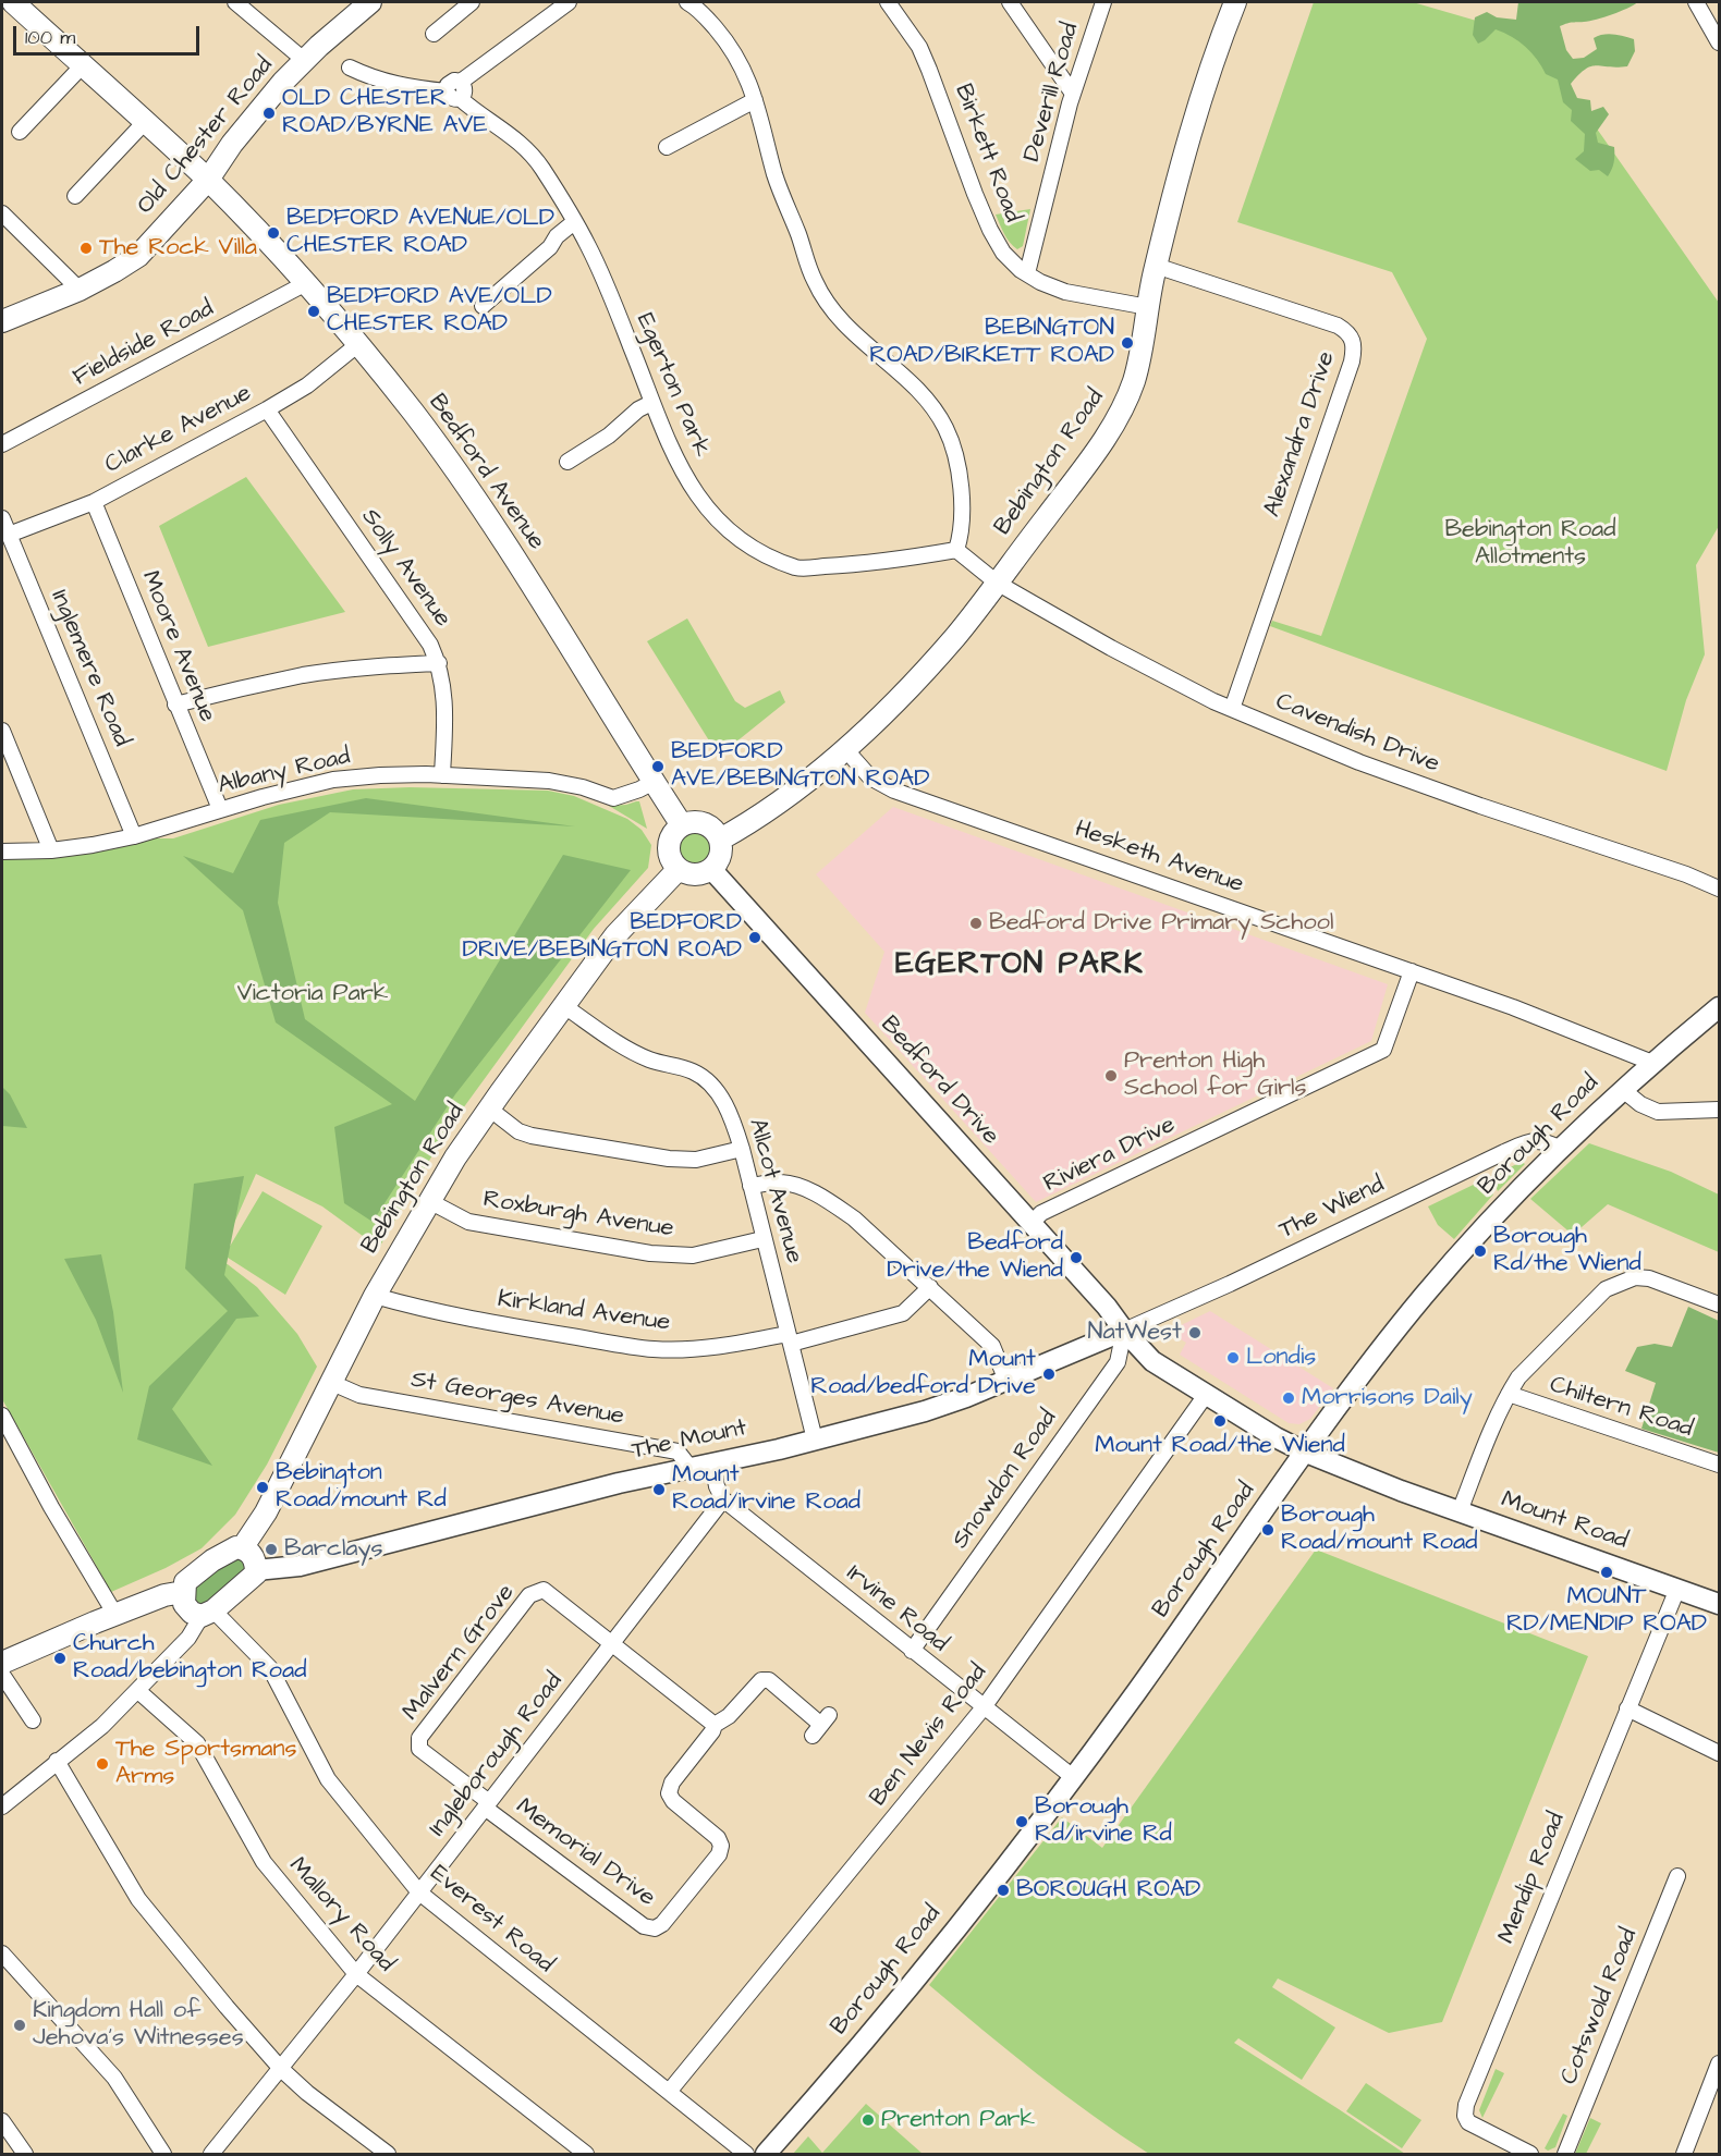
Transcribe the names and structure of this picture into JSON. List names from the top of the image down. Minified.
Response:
{"streets":{"main road":["Old Chester Road","Bebington Road","Bedford Avenue"],"street":["Deverill Road","Birkett Road","Fieldside Road","Egerton Park","Clarke Avenue","Alexandra Drive","Solly Avenue","Moore Avenue","Inglemere Road","Cavendish Drive","Albany Road","Hesketh Avenue","Bedford Drive","Borough Road","Riviera Drive","Allcot Avenue","The Wiend","Roxburgh Avenue","Kirkland Avenue","St Georges Avenue","Chiltern Road","The Mount","Snowdon Road","Mount Road","Irvine Road","Malvern Grove","Ben Nevis Road","Ingleborough Road","Memorial Drive","Mendip Road","Mallory Road","Everest Road","Cotswold Road"]},"crossings":[["Deverill Road","Birkett Road"],["Old Chester Road","Bedford Avenue"],["Birkett Road","Bebington Road"],["Fieldside Road","Bedford Avenue"],["Clarke Avenue","Bedford Avenue"],["Clarke Avenue","Solly Avenue"],["Clarke Avenue","Moore Avenue"],["Clarke Avenue","Inglemere Road"],["Alexandra Drive","Bebington Road"],["Alexandra Drive","Cavendish Drive"],["Bebington Road","Bedford Avenue"],["Bebington Road","Cavendish Drive"],["Bebington Road","Hesketh Avenue"],["Bebington Road","Bedford Drive"],["Bebington Road","Allcot Avenue"],["Bebington Road","Roxburgh Avenue"],["Bebington Road","Kirkland Avenue"],["Bebington Road","St Georges Avenue"],["Bedford Avenue","Albany Road"],["Bedford Avenue","Bedford Drive"],["Solly Avenue","Albany Road"],["Moore Avenue","Albany Road"],["Inglemere Road","Albany Road"],["Hesketh Avenue","Borough Road"],["Hesketh Avenue","Riviera Drive"],["Bedford Drive","Riviera Drive"],["Bedford Drive","The Wiend"],["Bedford Drive","The Mount"],["Bedford Drive","Snowdon Road"],["Bedford Drive","Mount Road"],["Borough Road","The Wiend"],["Borough Road","Mount Road"],["Borough Road","Irvine Road"],["Allcot Avenue","Roxburgh Avenue"],["Allcot Avenue","Kirkland Avenue"],["Allcot Avenue","The Mount"],["The Wiend","The Mount"],["The Wiend","Snowdon Road"],["The Wiend","Mount Road"],["St Georges Avenue","The Mount"],["The Mount","Snowdon Road"],["The Mount","Mount Road"],["Snowdon Road","Mount Road"],["Snowdon Road","Irvine Road"],["Mount Road","Ben Nevis Road"],["Mount Road","Mendip Road"],["Irvine Road","Ben Nevis Road"],["Irvine Road","Ingleborough Road"],["Malvern Grove","Ingleborough Road"],["Malvern Grove","Memorial Drive"],["Ben Nevis Road","Everest Road"],["Ingleborough Road","Memorial Drive"],["Ingleborough Road","Mallory Road"],["Ingleborough Road","Everest Road"]],"districts":["EGERTON PARK"],"parks":["Bebington Road Allotments","Victoria Park"],"places":["OLD CHESTER ROAD/BYRNE AVE","BEDFORD AVENUE/OLD CHESTER ROAD","The Rock Villa","BEDFORD AVE/OLD CHESTER ROAD","BEBINGTON ROAD/BIRKETT ROAD","BEDFORD AVE/BEBINGTON ROAD","Bedford Drive Primary School","BEDFORD DRIVE/BEBINGTON ROAD","Prenton High School for Girls","Borough Rd/the Wiend","Bedford Drive/the Wiend","NatWest","Londis","Mount Road/bedford Drive","Morrisons Daily","Mount Road/the Wiend","Bebington Road/mount Rd","Mount Road/irvine Road","Borough Road/mount Road","Barclays","MOUNT RD/MENDIP ROAD","Church Road/bebington Road","The Sportsmans Arms","Borough Rd/irvine Rd","BOROUGH ROAD","Kingdom Hall of Jehova's Witnesses","Prenton Park"],"scale_bar":"100 m"}
